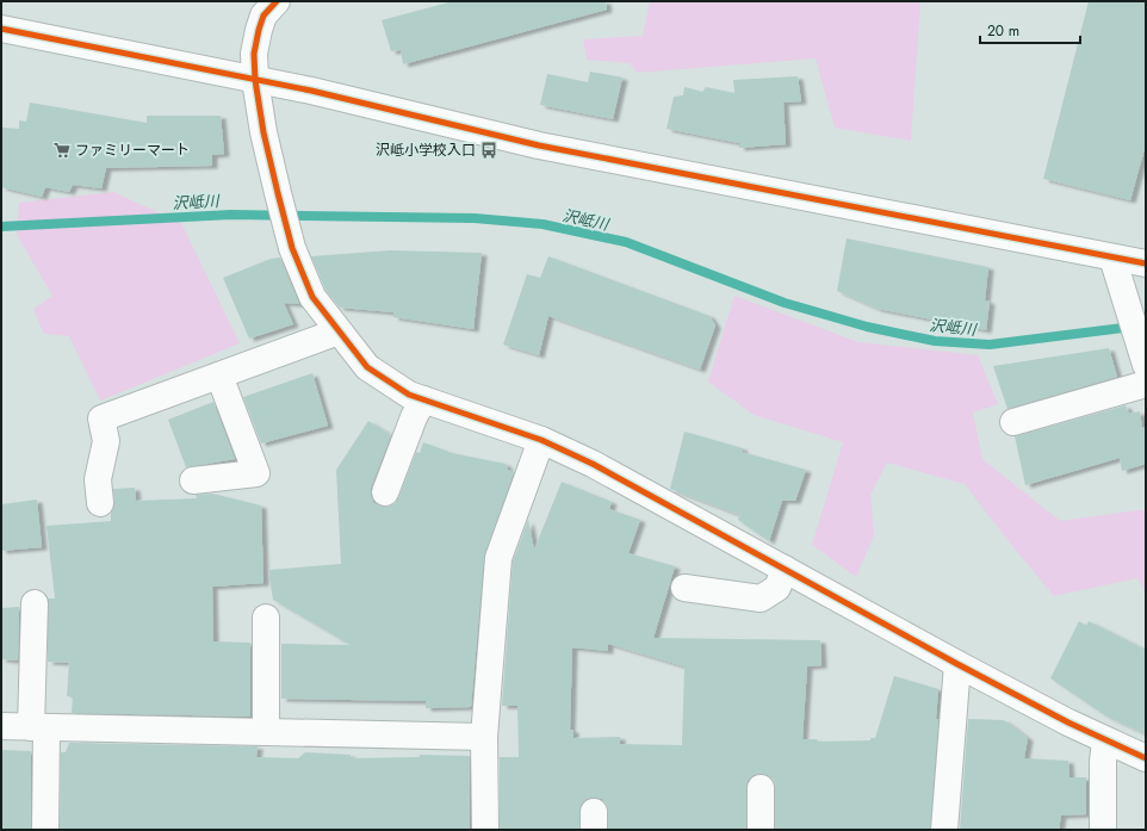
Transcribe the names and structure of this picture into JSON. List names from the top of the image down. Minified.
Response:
{"water":["沢岻川"],"places":{"supermarket":["ファミリーマート"],"bus stop":["沢岻小学校入口"]},"scale_bar":"20 m"}
